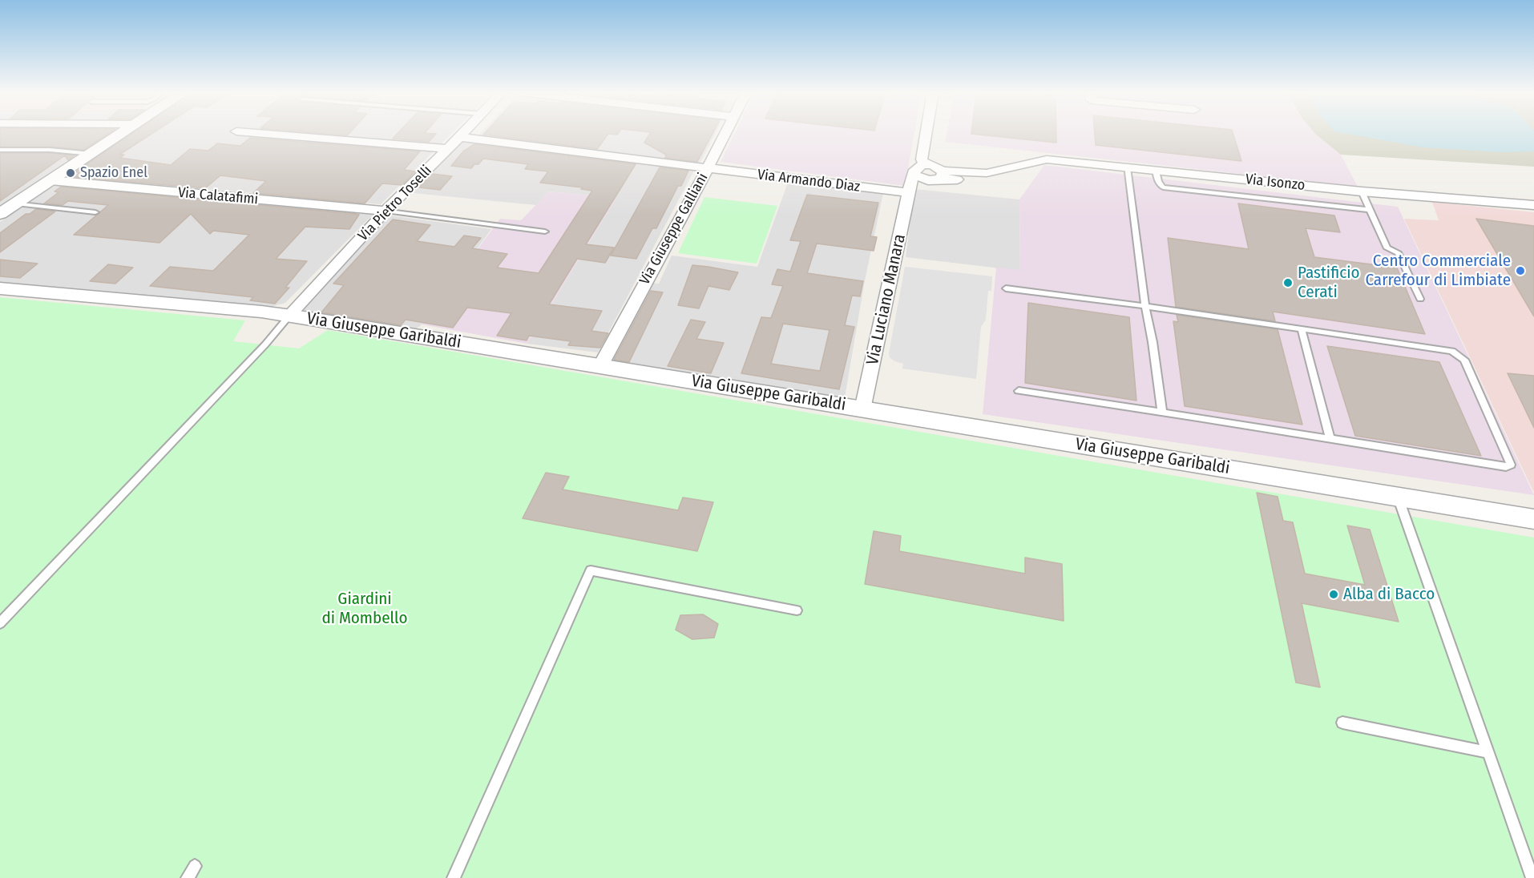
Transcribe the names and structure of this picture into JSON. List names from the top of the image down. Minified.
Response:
{"streets":{"street":["Via Armando Diaz","Via Isonzo","Via Calatafimi","Via Pietro Toselli","Via Giuseppe Galliani","Via Luciano Manara","Via Giuseppe Garibaldi"]},"crossings":[["Via Armando Diaz","Via Pietro Toselli"],["Via Armando Diaz","Via Giuseppe Galliani"],["Via Armando Diaz","Via Luciano Manara"],["Via Calatafimi","Via Pietro Toselli"],["Via Pietro Toselli","Via Giuseppe Garibaldi"],["Via Giuseppe Galliani","Via Giuseppe Garibaldi"],["Via Luciano Manara","Via Giuseppe Garibaldi"]],"parks":["Giardini di Mombello"],"places":["Spazio Enel","Centro Commerciale Carrefour di Limbiate","Pastificio Cerati","Alba di Bacco"]}
